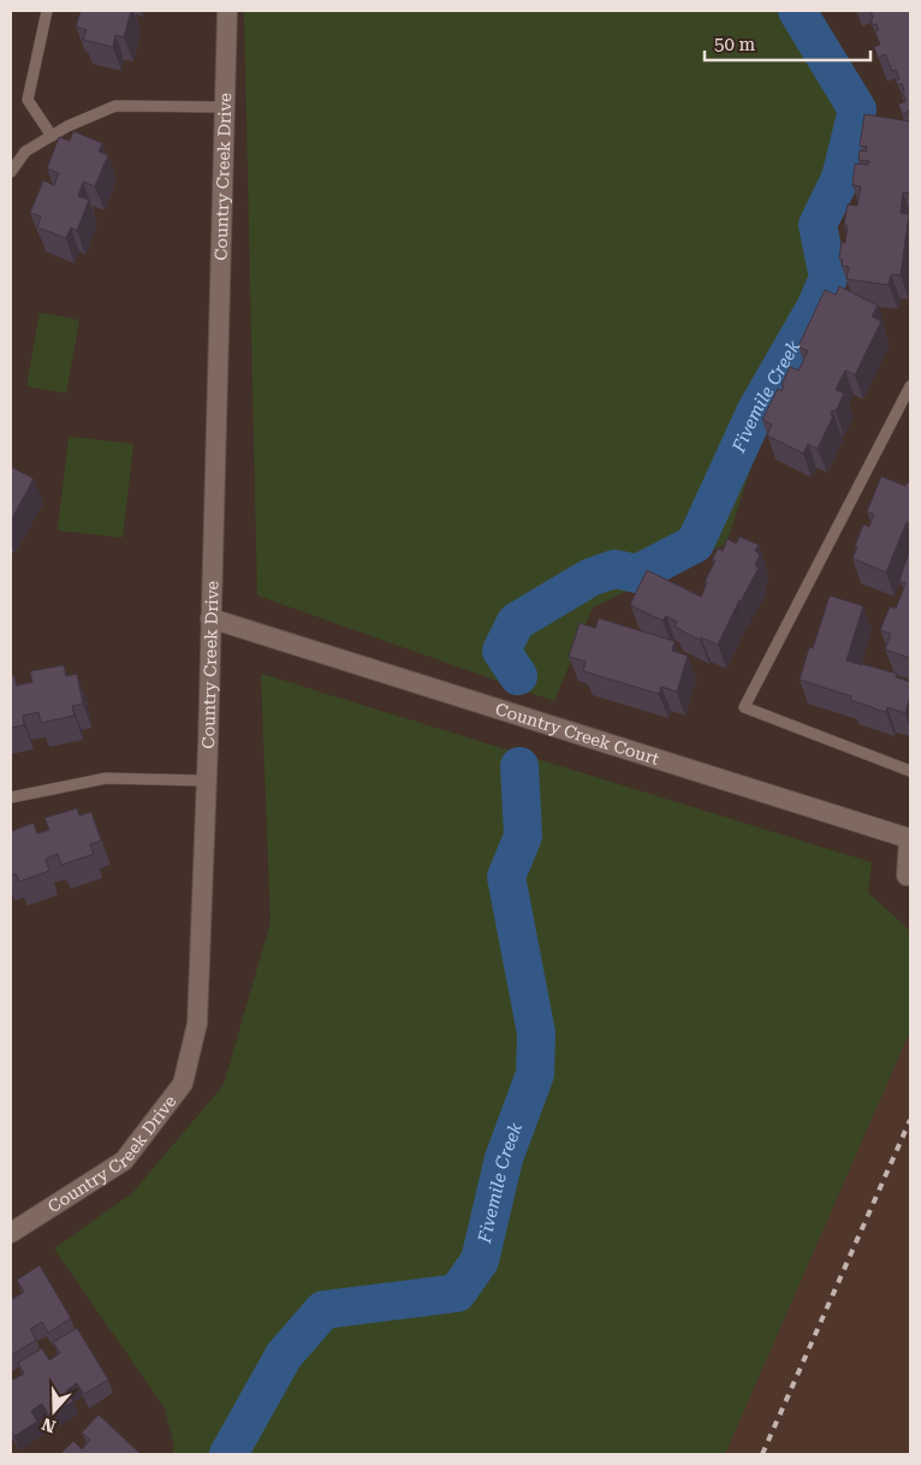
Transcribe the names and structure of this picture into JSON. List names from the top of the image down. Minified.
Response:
{"streets":{"street":["Country Creek Drive","Country Creek Court"]},"crossings":[["Country Creek Drive","Country Creek Court"]],"water":["Fivemile Creek"],"scale_bar":"50 m","north":"bottom"}
